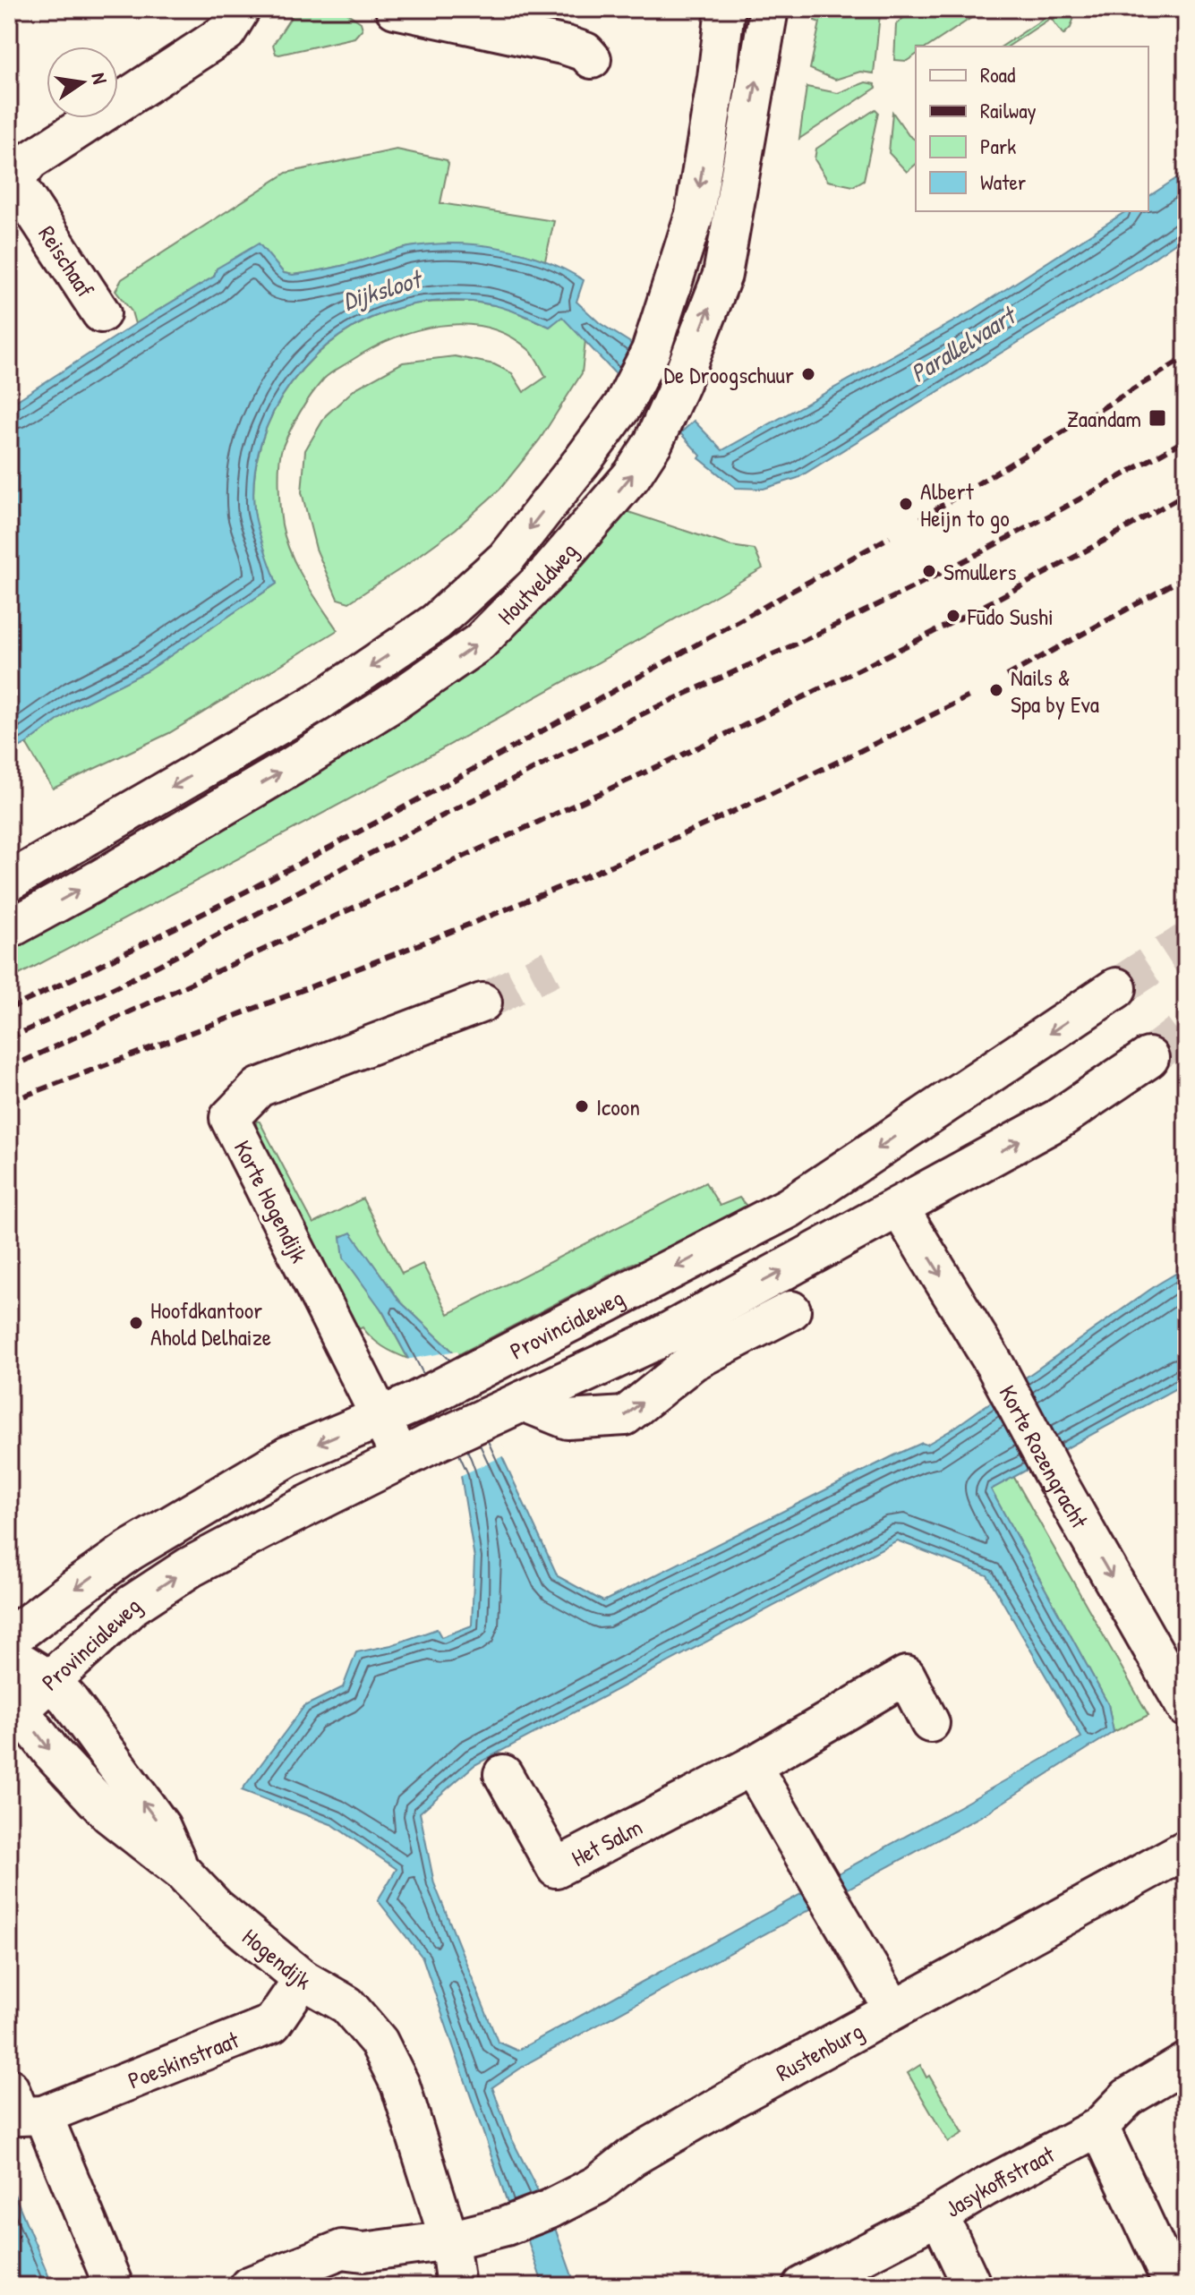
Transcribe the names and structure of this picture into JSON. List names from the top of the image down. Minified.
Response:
{"streets":{"main road":["Provincialeweg"],"street":["Reischaaf","Houtveldweg","Korte Hogendijk","Korte Rozengracht","Het Salm","Hogendijk","Rustenburg","Poeskinstraat","Jasykoffstraat"]},"crossings":[["Korte Hogendijk","Provincialeweg"],["Provincialeweg","Korte Rozengracht"],["Provincialeweg","Hogendijk"],["Hogendijk","Rustenburg"],["Hogendijk","Poeskinstraat"]],"one_way":["Korte Rozengracht"],"water":["Dijksloot","Parallelvaart"],"places":{"other":["De Droogschuur","Albert Heijn to go","Smullers","Fūdo Sushi","Nails & Spa by Eva","Icoon","Hoofdkantoor Ahold Delhaize"],"transit":["Zaandam"]},"legend":["Road","Railway","Park","Water"],"north":"right"}
